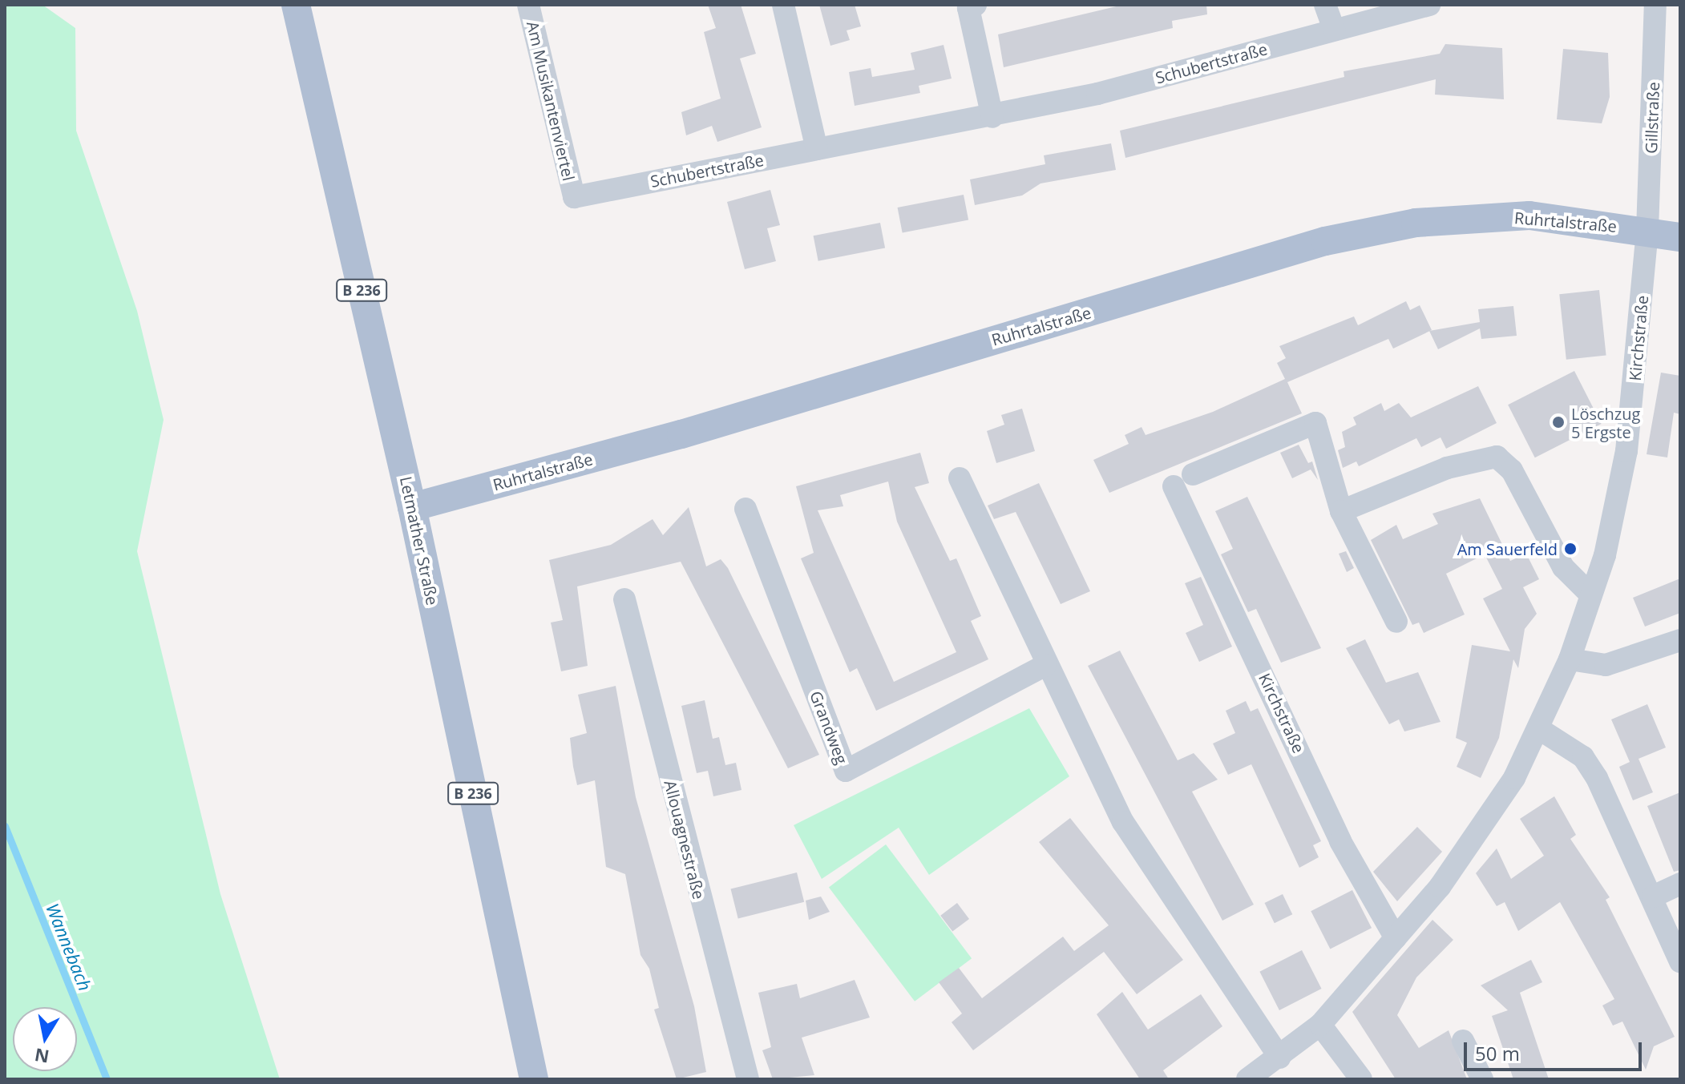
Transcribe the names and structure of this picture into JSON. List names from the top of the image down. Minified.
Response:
{"streets":{"main road":["Ruhrtalstraße","B 236","Letmather Straße"],"street":["Schubertstraße","Am Musikantenviertel","Gillstraße","Kirchstraße","Grandweg","Allouagnestraße"]},"crossings":[["Schubertstraße","Am Musikantenviertel"],["Gillstraße","Ruhrtalstraße"],["Gillstraße","Kirchstraße"],["Ruhrtalstraße","Kirchstraße"],["Ruhrtalstraße","Letmather Straße"]],"water":["Wannebach"],"places":["Löschzug 5 Ergste","Am Sauerfeld"],"scale_bar":"50 m","north":"bottom"}
